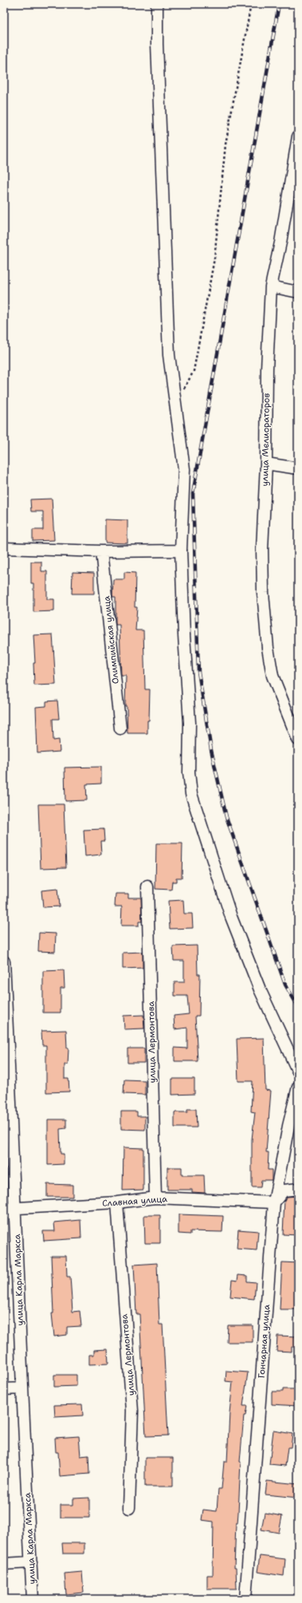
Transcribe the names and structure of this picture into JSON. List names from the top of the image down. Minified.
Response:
{"streets":{"street":["улица Мелиораторов","Олимпийская улица","улица Лермонтова","Славная улица","улица Карла Маркса","Гончарная улица"]},"crossings":[["улица Лермонтова","Славная улица"],["Славная улица","улица Карла Маркса"],["Славная улица","Гончарная улица"]]}
